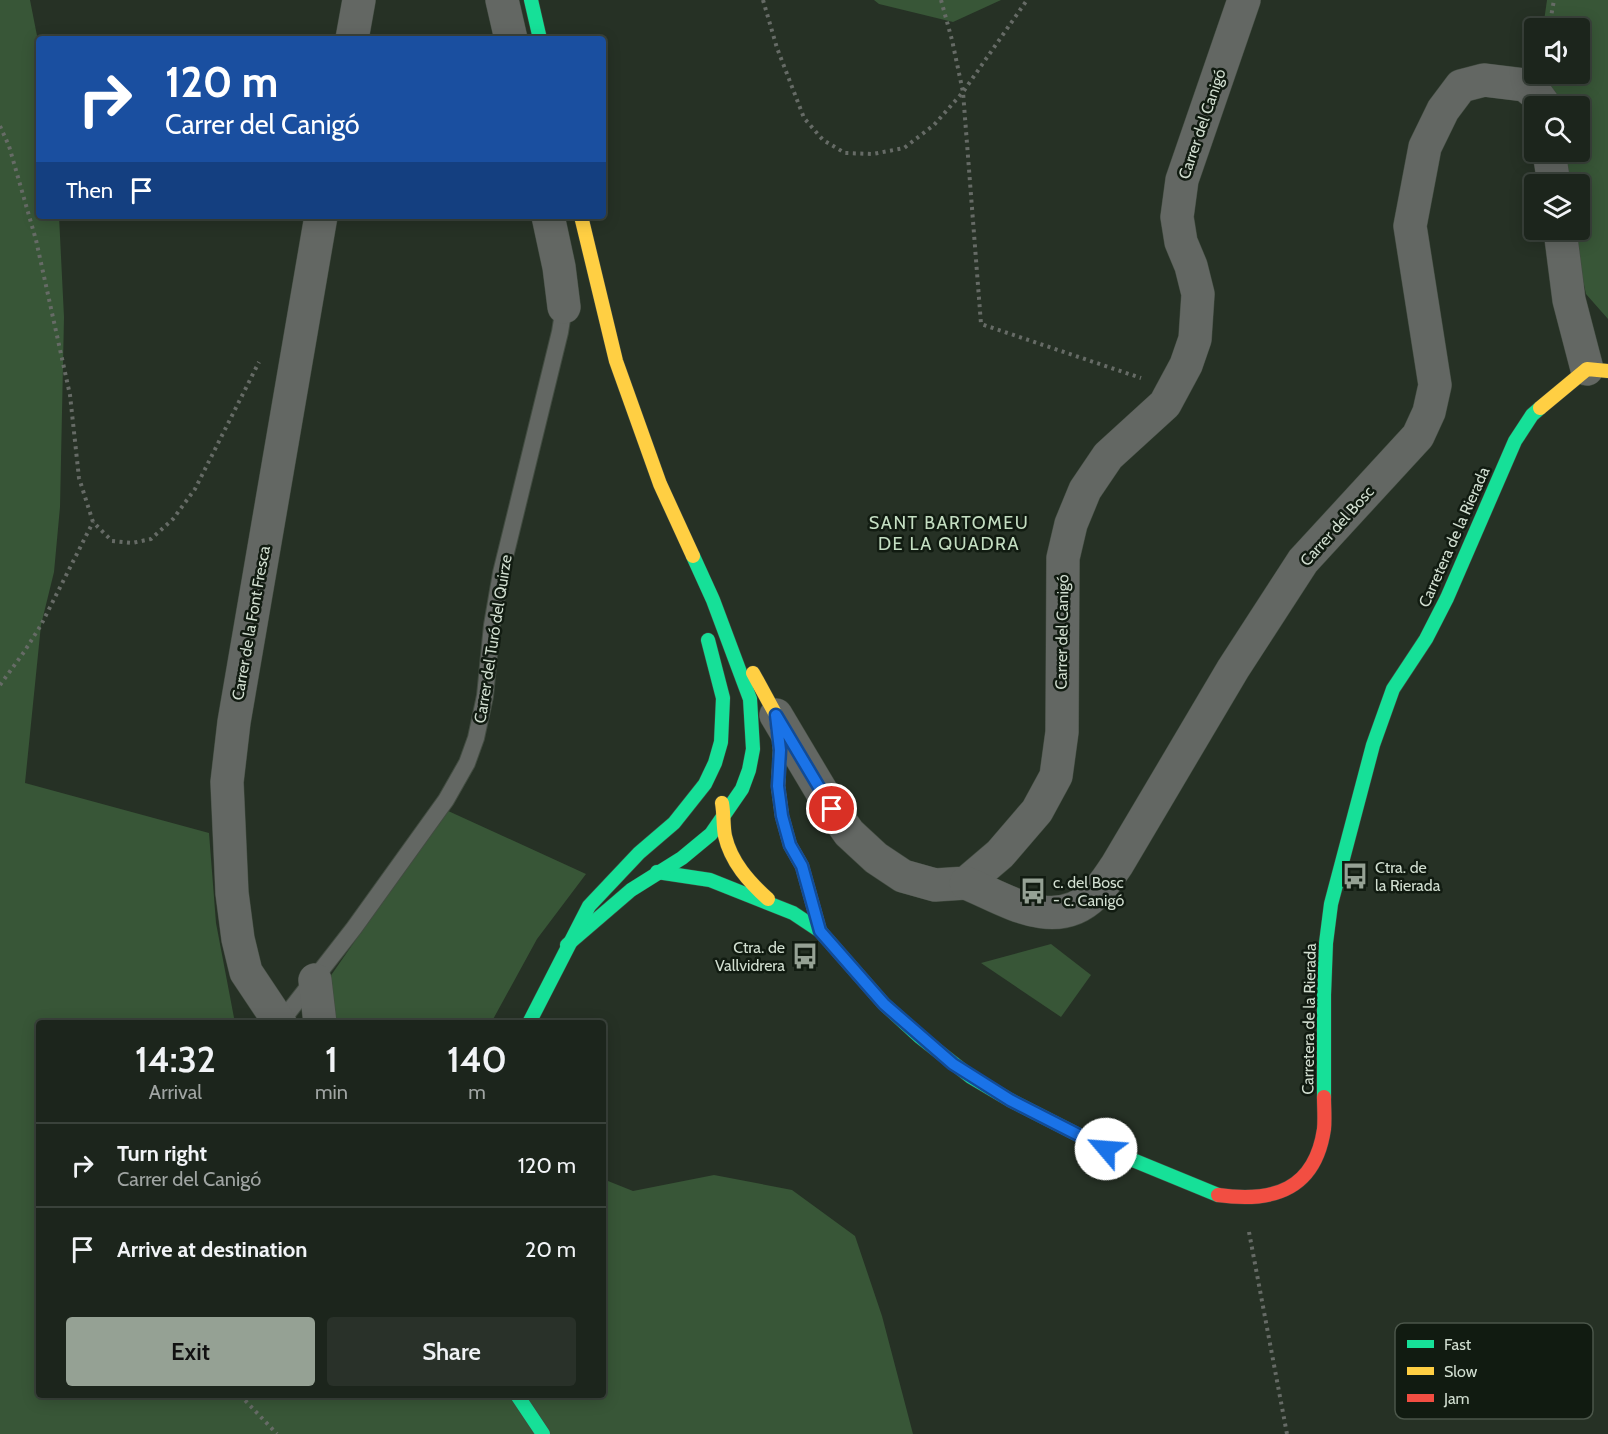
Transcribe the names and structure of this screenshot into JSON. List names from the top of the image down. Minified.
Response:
{"streets":{"street":["Carrer del Canigó","Carrer del Bosc","Carretera de la Rierada","Carrer de la Font Fresca"],"lane":["Carrer del Turó del Quirze"]},"crossings":[["Carrer del Canigó","Carrer del Bosc"]],"districts":["SANT BARTOMEU DE LA QUADRA"],"places":{"bus stop":["Ctra. de la Rierada","c. del Bosc - c. Canigó","Ctra. de Vallvidrera"]},"legend":["Fast","Slow","Jam"],"page":{"turn":["120 m","Carrer del Canigó"],"then":"Then","eta":["14:32","Arrival","1","min","140","m"],"list":[{"name":"Turn right","note":"Carrer del Canigó","value":"120 m"},{"name":"Arrive at destination","value":"20 m"}],"buttons":["Exit","Share"]}}
